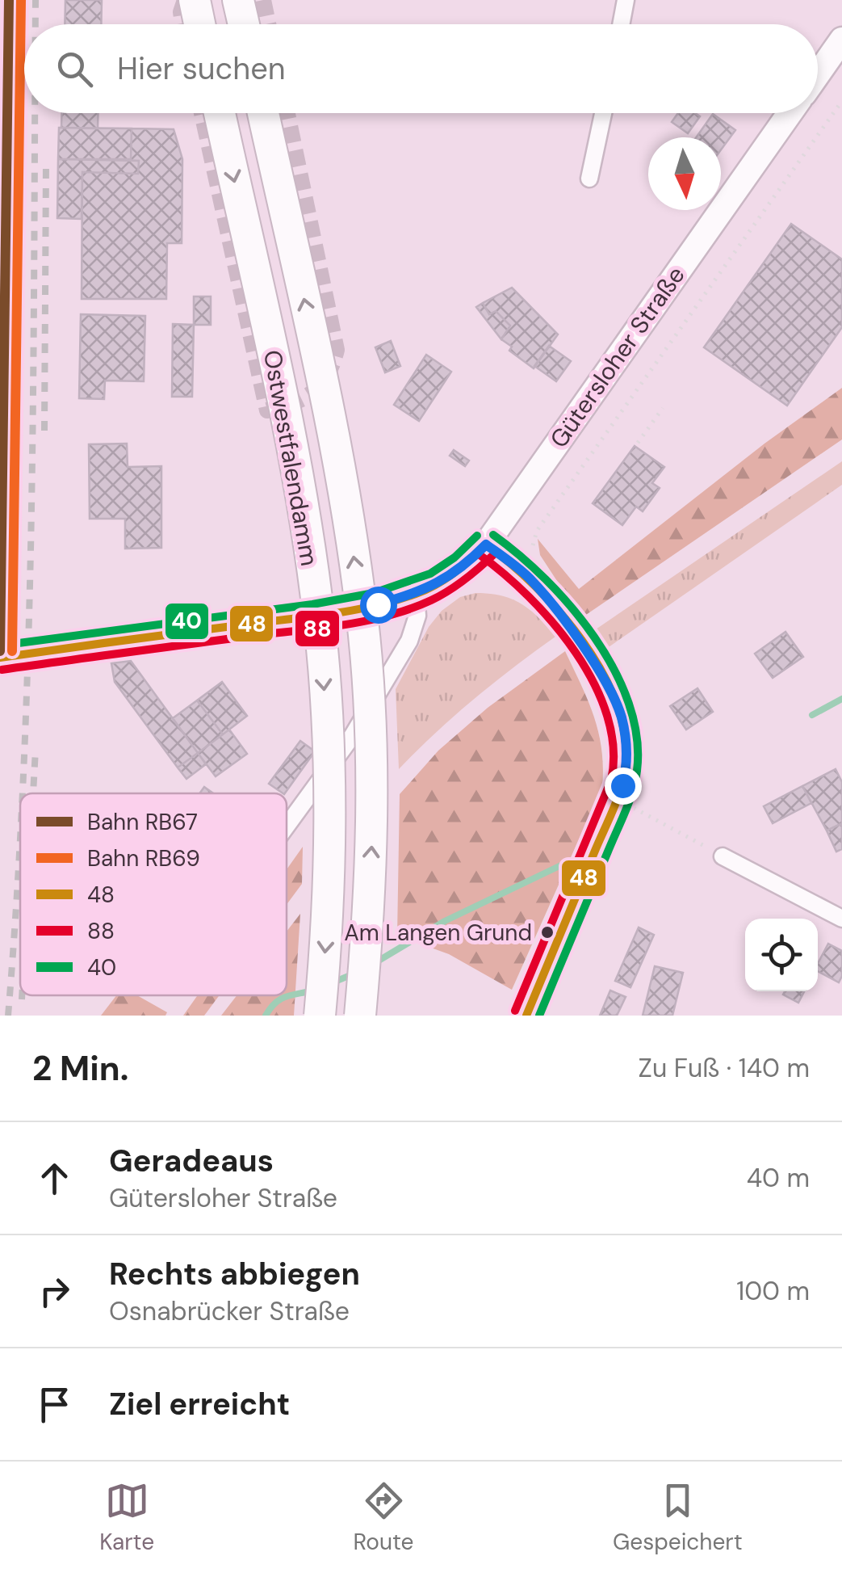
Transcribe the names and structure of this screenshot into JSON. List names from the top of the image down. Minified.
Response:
{"streets":{"highway":["Ostwestfalendamm"],"main road":["Gütersloher Straße"]},"places":["Am Langen Grund"],"lines":["rail line RB67","rail line RB69","transit line 40","transit line 48","transit line 88"],"legend":["Bahn RB67","Bahn RB69","48","88","40"],"north":"bottom","page":{"search":"Hier suchen","heading":["2 Min.","Zu Fuß · 140 m"],"list":[["Geradeaus","Gütersloher Straße","40 m"],["Rechts abbiegen","Osnabrücker Straße","100 m"],"Ziel erreicht"],"nav":["Karte","Route","Gespeichert"]}}
